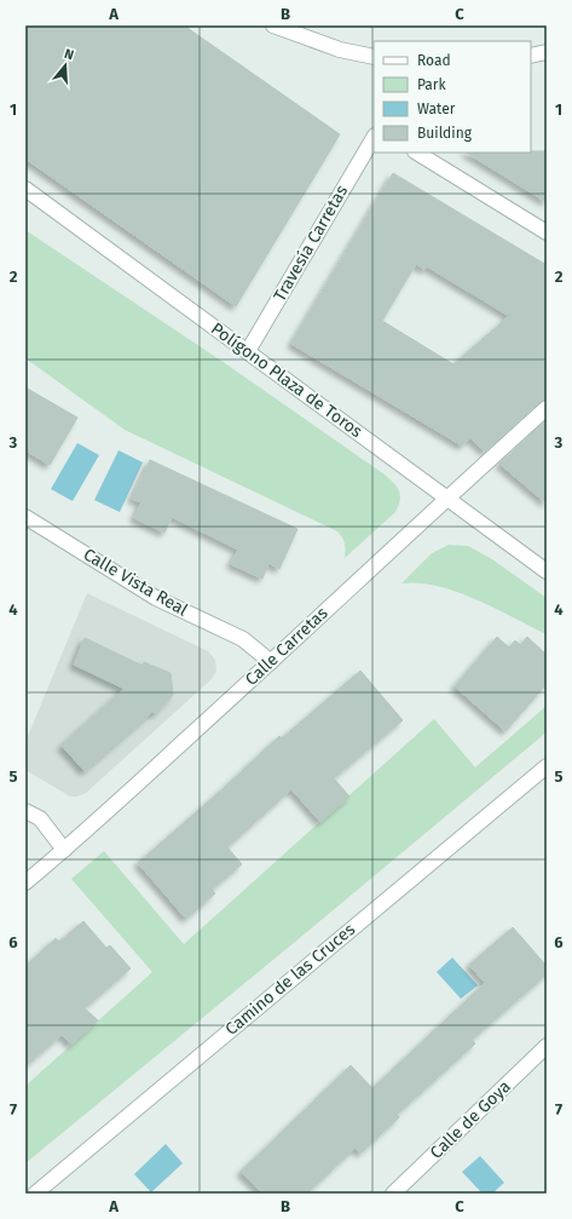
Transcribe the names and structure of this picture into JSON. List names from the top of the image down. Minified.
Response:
{"streets":{"street":["Travesía Carretas","Polígono Plaza de Toros","Calle Vista Real","Calle Carretas","Camino de las Cruces","Calle de Goya"]},"crossings":[["Travesía Carretas","Polígono Plaza de Toros"],["Polígono Plaza de Toros","Calle Carretas"],["Calle Vista Real","Calle Carretas"]],"legend":["Road","Park","Water","Building"],"north":"top","grid":{"columns":["A","B","C"],"rows":["1","2","3","4","5","6","7"]}}
